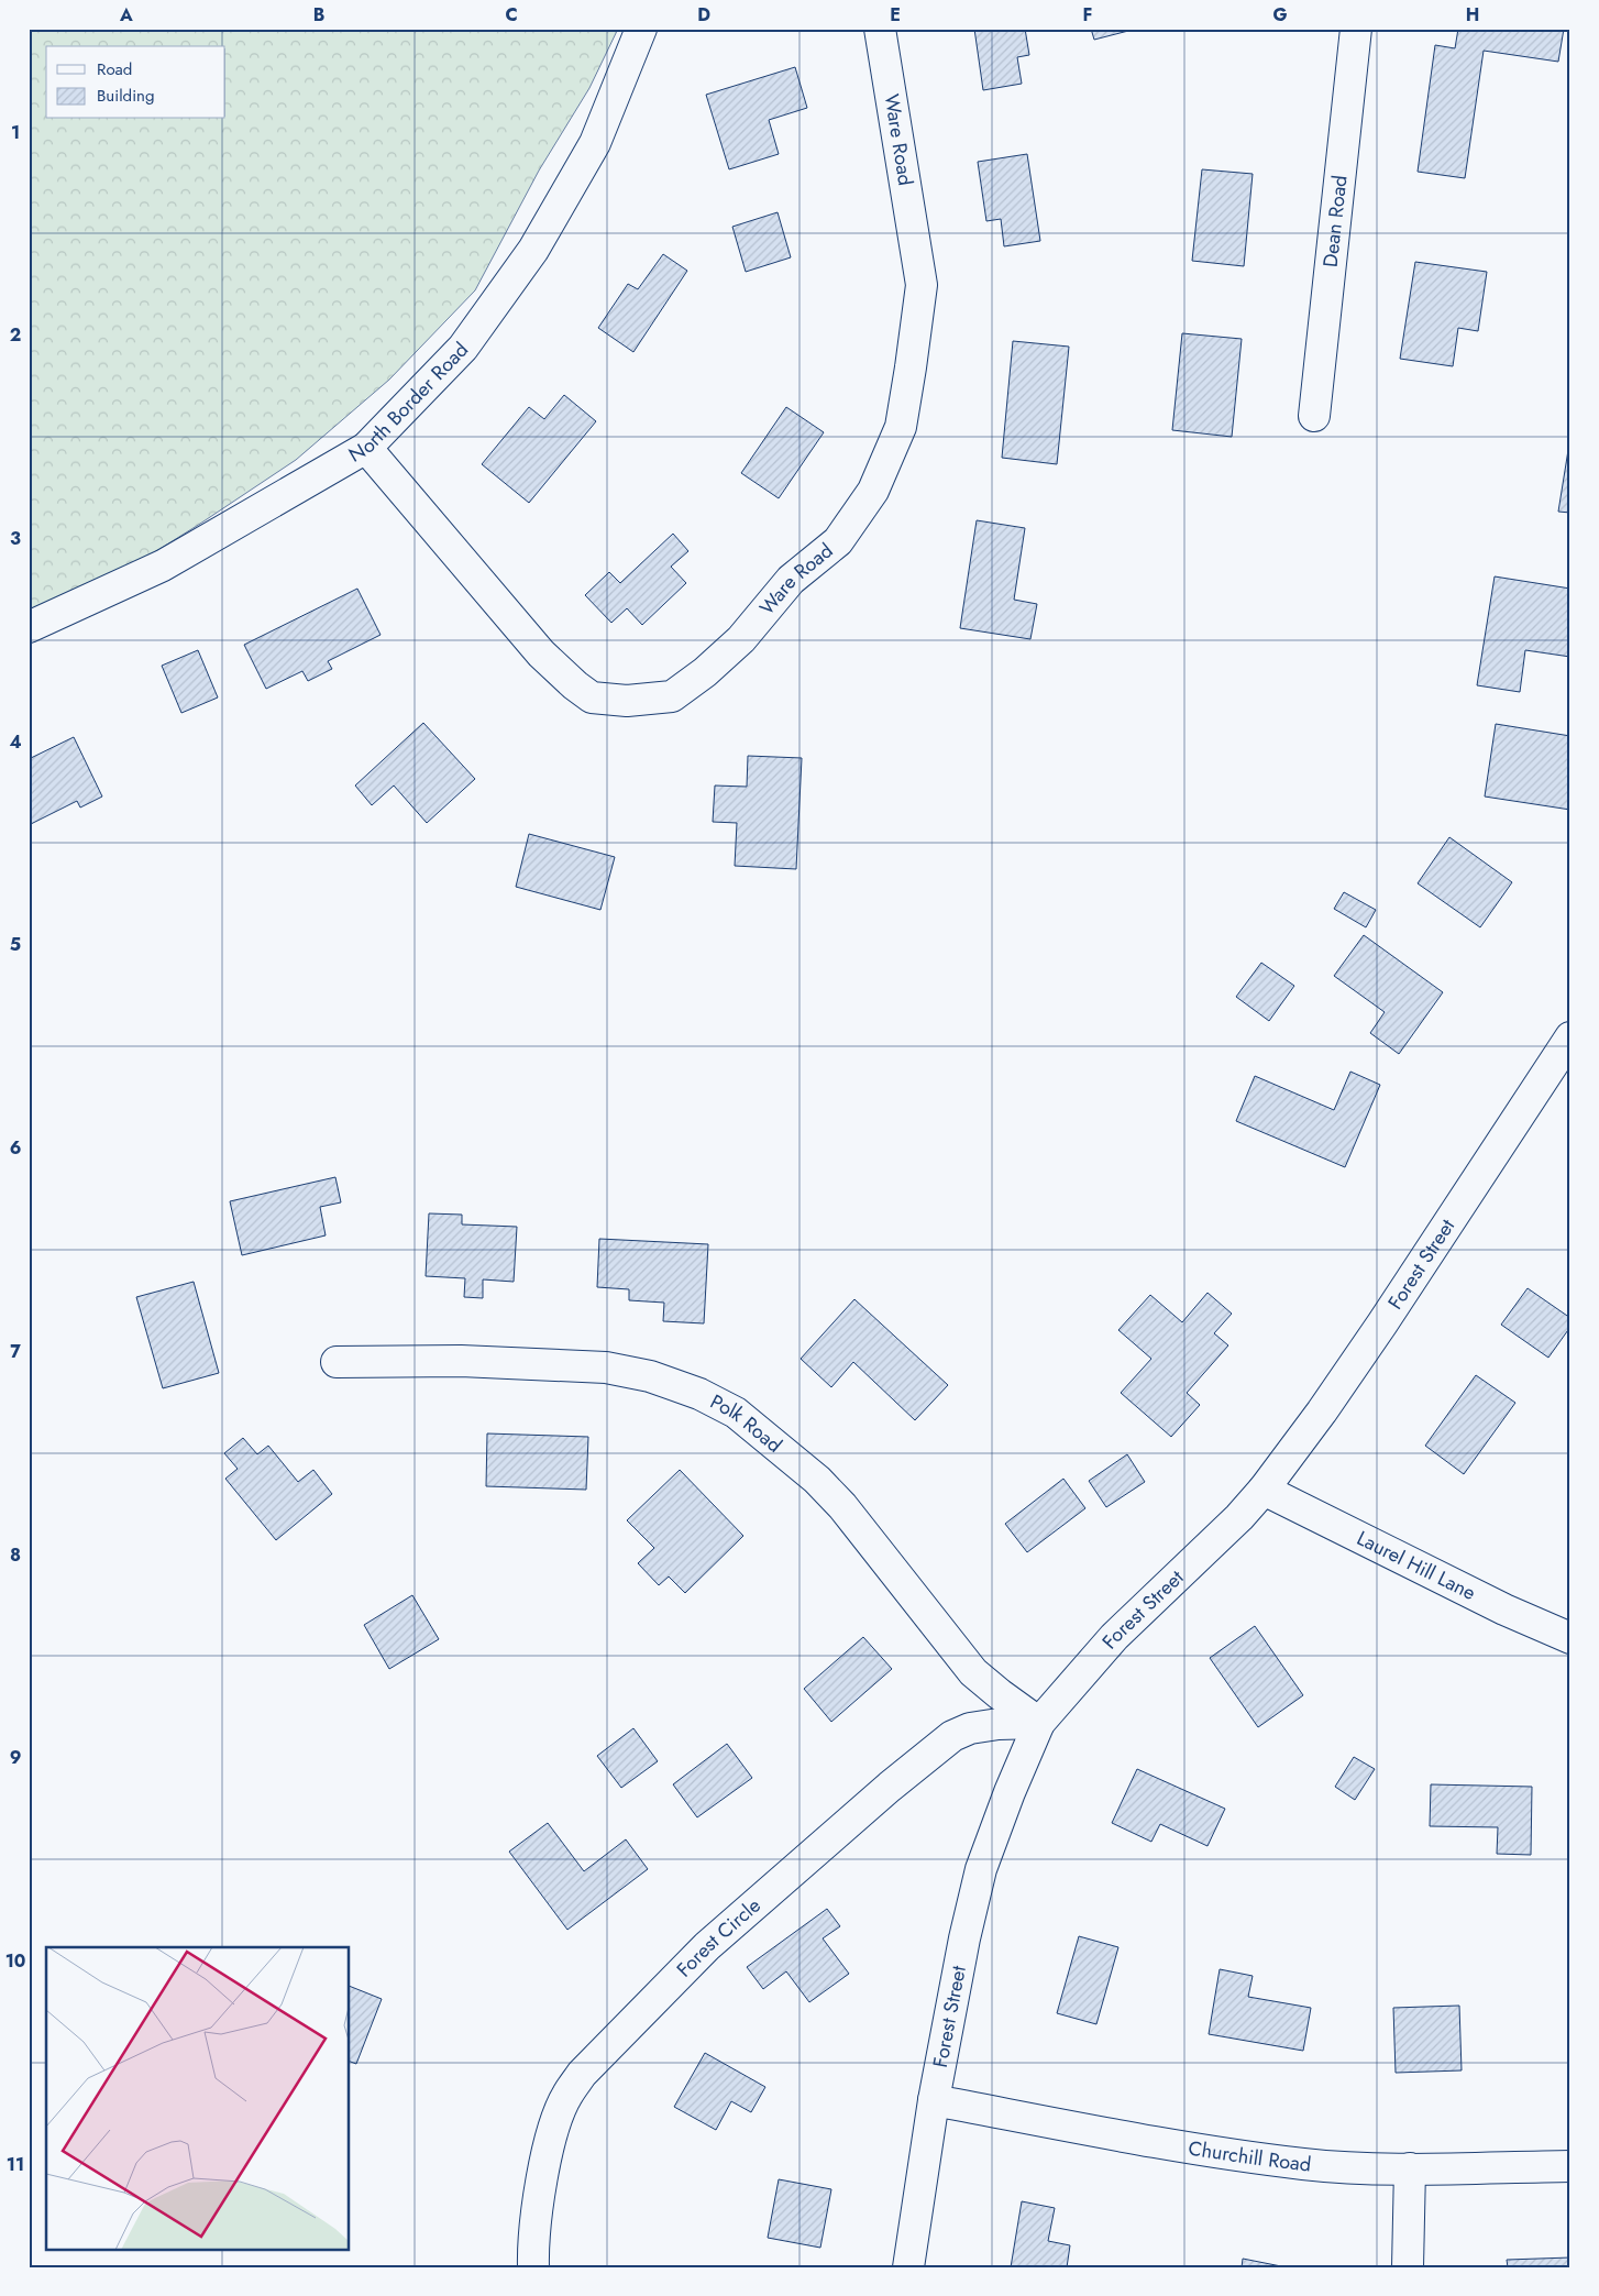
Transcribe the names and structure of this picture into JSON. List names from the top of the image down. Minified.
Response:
{"streets":{"street":["Ware Road","Dean Road","North Border Road","Forest Street","Polk Road","Laurel Hill Lane","Forest Circle","Churchill Road"]},"crossings":[["Ware Road","North Border Road"],["Forest Street","Polk Road"],["Forest Street","Laurel Hill Lane"],["Forest Street","Forest Circle"],["Forest Street","Churchill Road"],["Polk Road","Forest Circle"]],"legend":["Road","Building"],"grid":{"columns":["A","B","C","D","E","F","G","H"],"rows":["1","2","3","4","5","6","7","8","9","10","11"]}}
